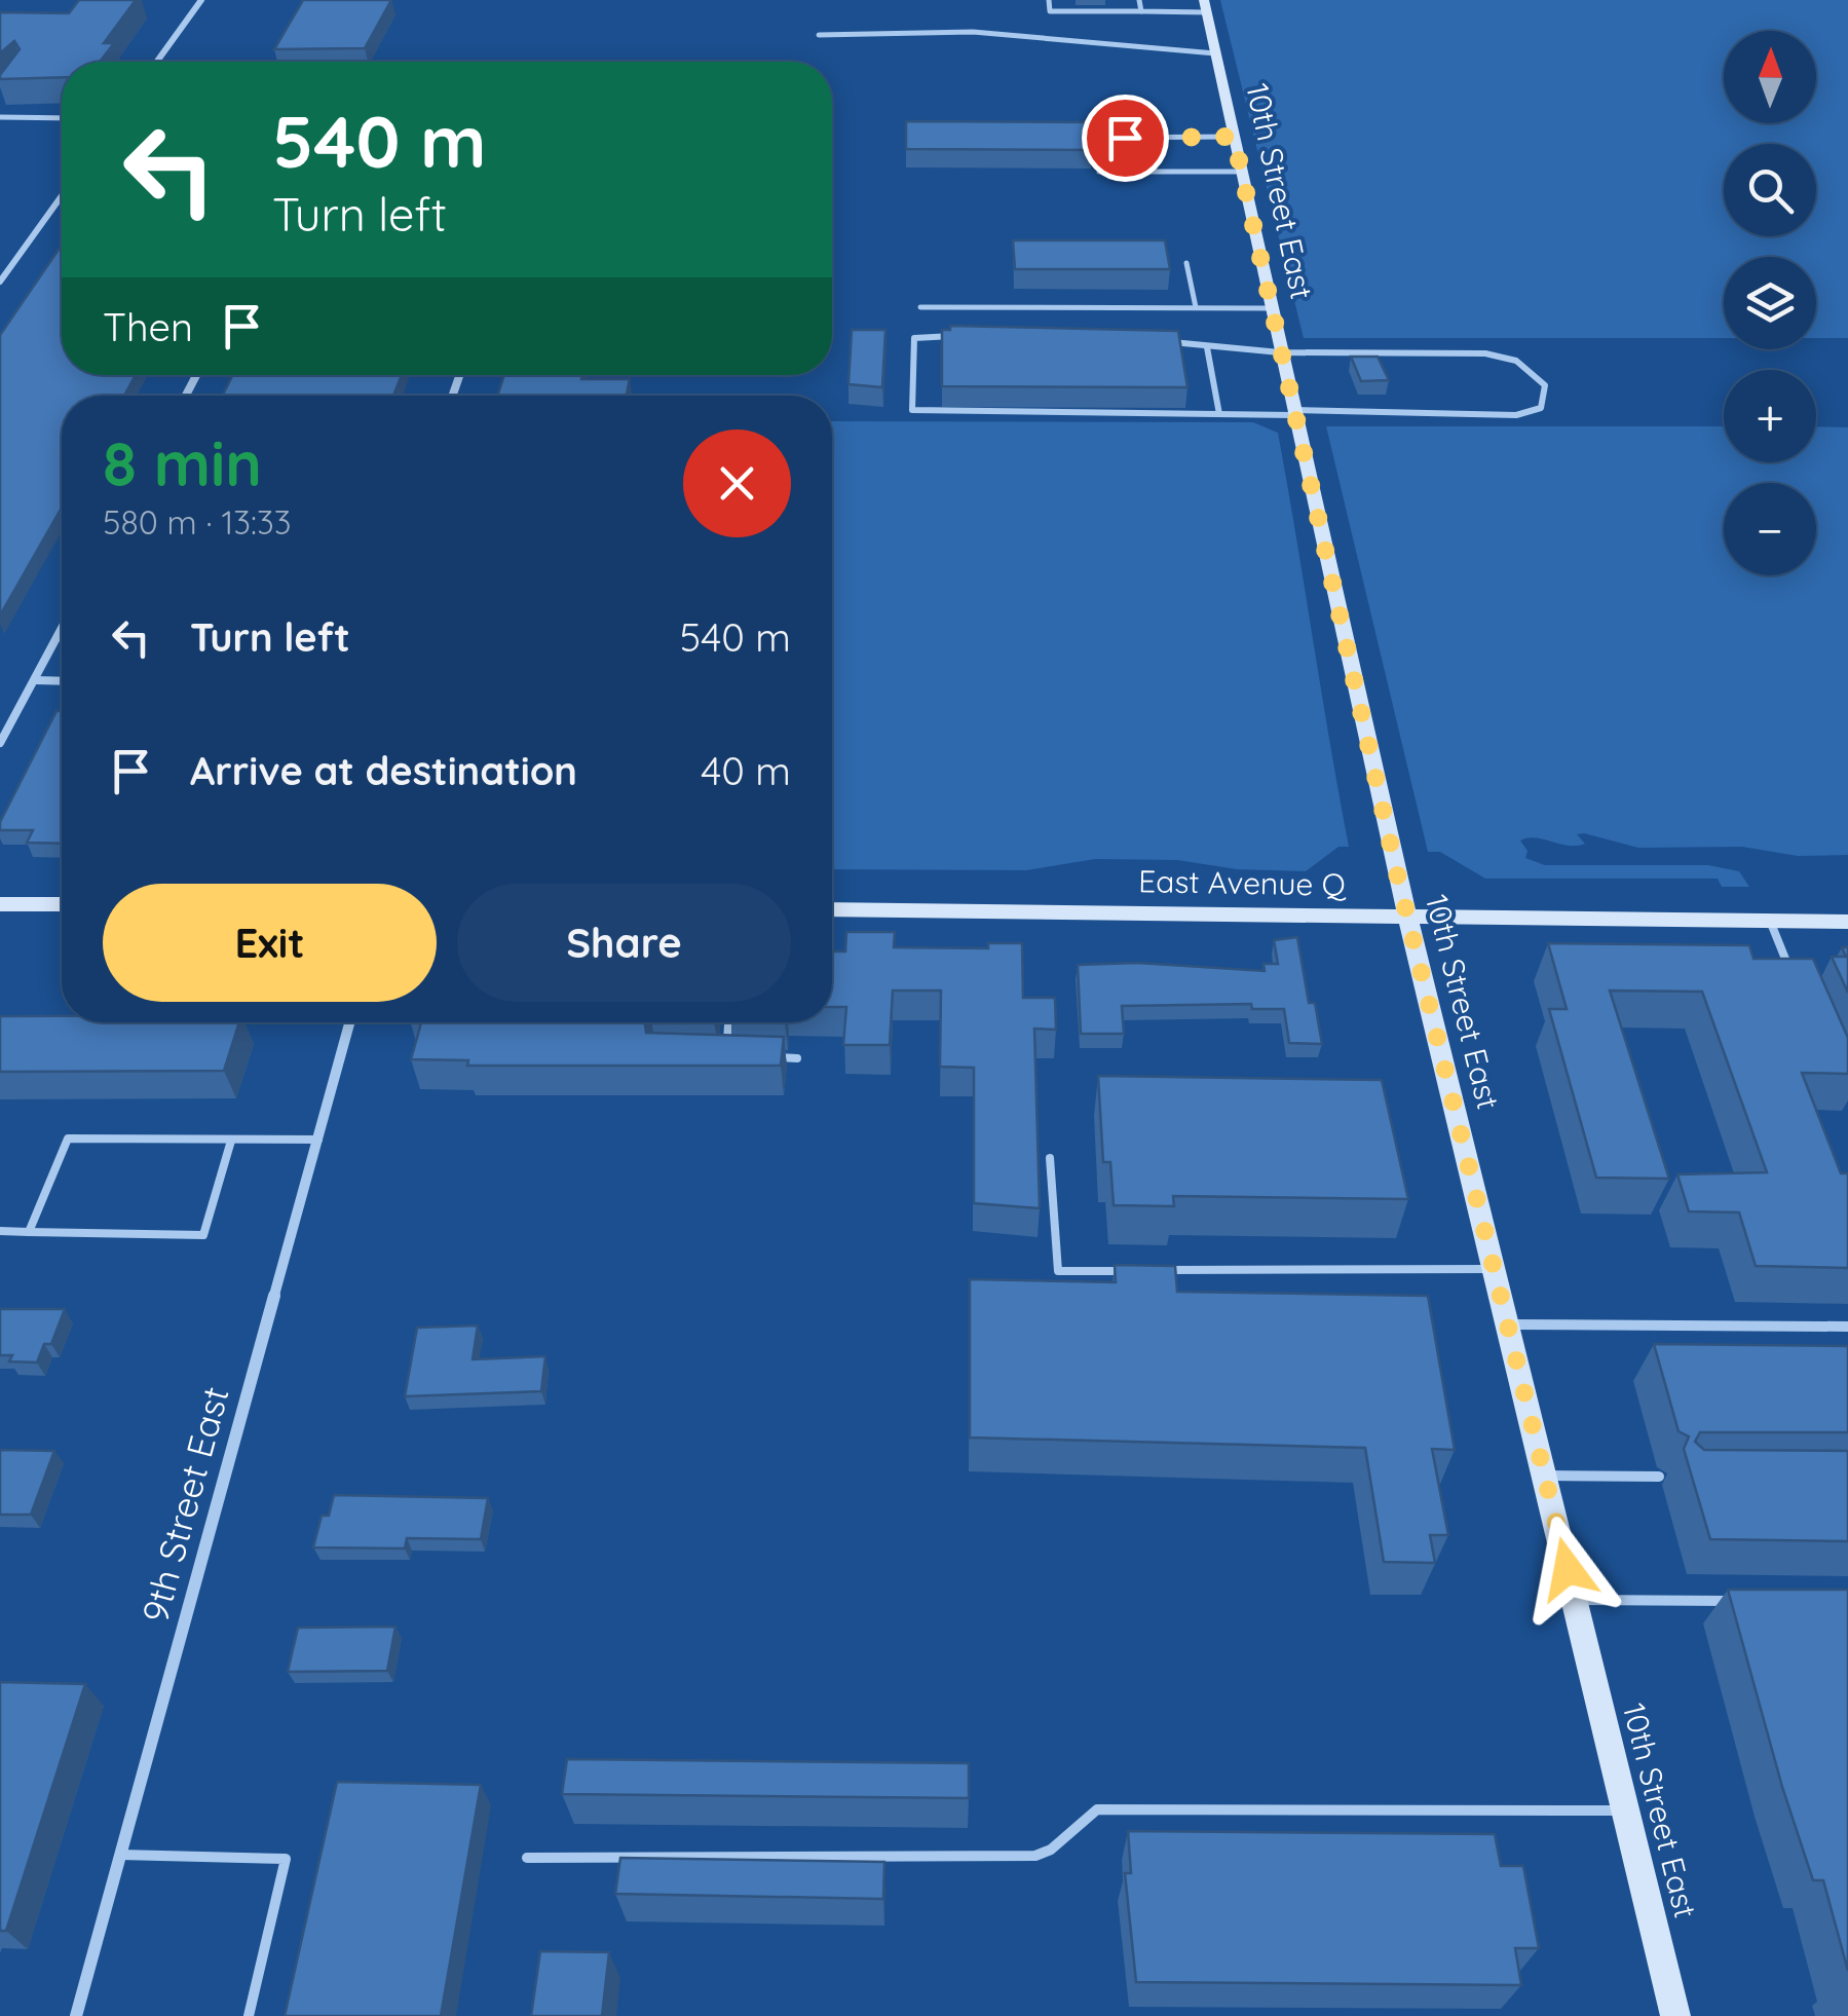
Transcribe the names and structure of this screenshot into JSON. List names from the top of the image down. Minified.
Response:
{"streets":{"main road":["10th Street East","East Avenue Q"],"street":["9th Street East"]},"crossings":[["10th Street East","East Avenue Q"]],"north":"top","page":{"map_buttons":["+","−"],"turn":["540 m","Turn left"],"then":"Then","heading":["8 min","580 m · 13:33"],"list":[{"name":"Turn left","value":"540 m"},{"name":"Arrive at destination","value":"40 m"}],"buttons":["Exit","Share"]}}
